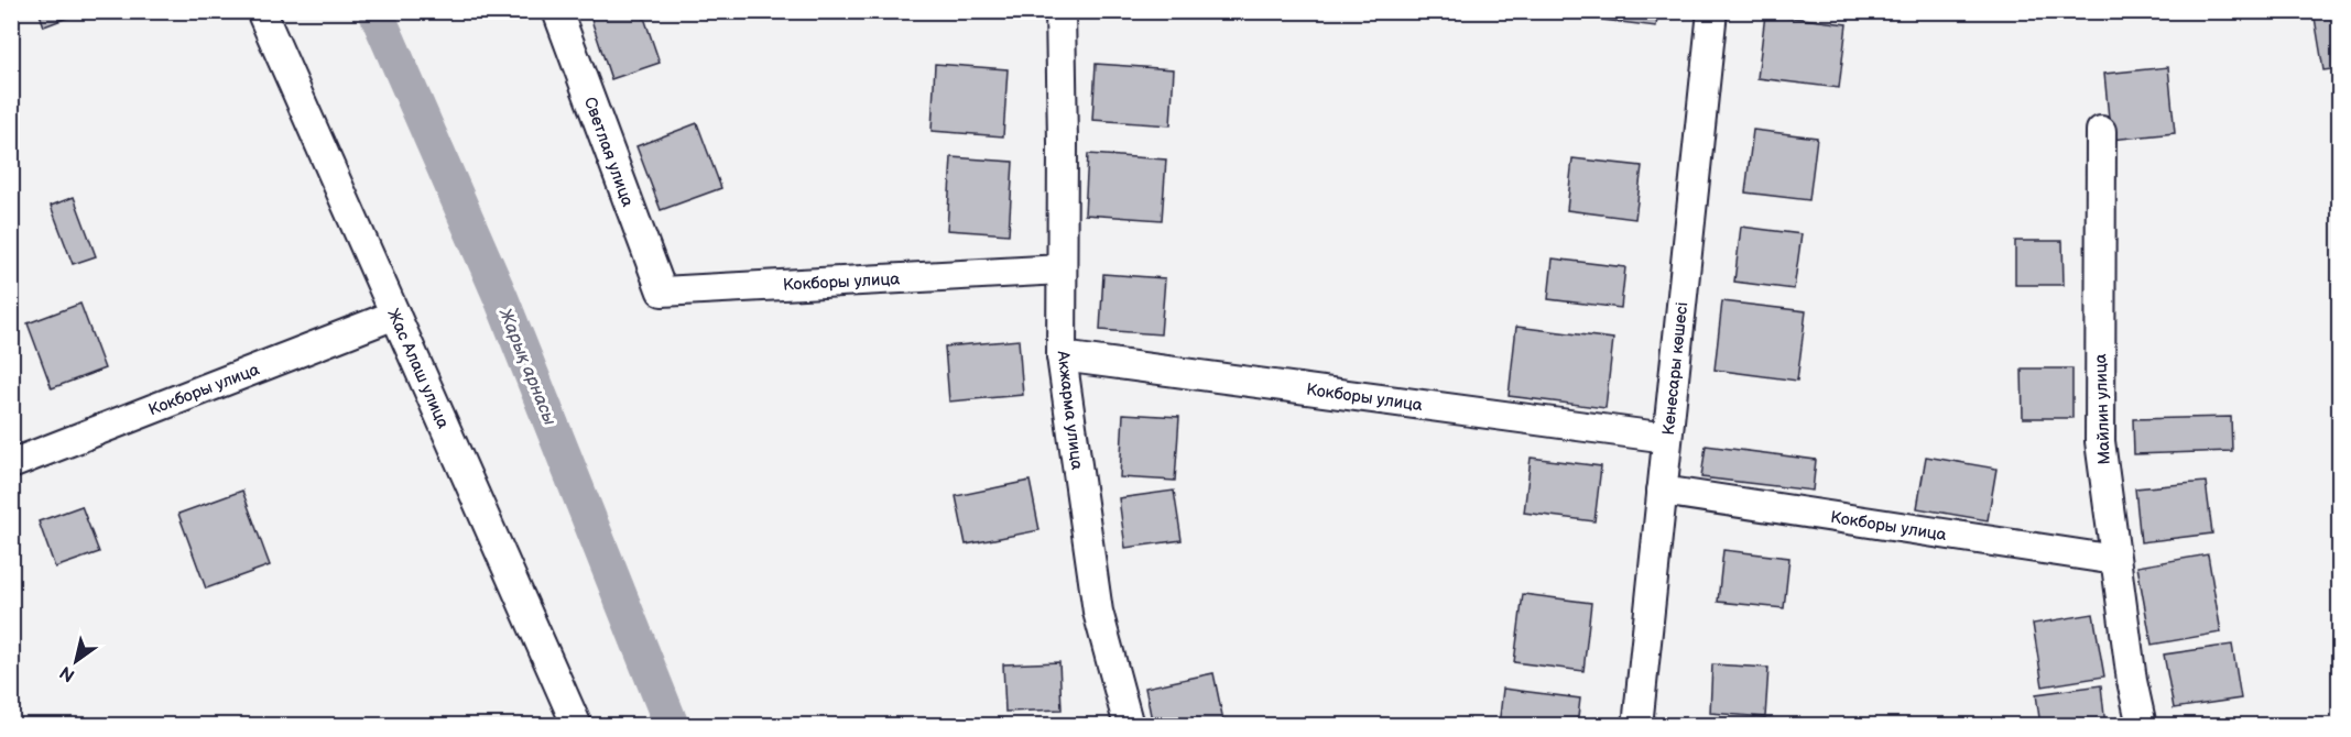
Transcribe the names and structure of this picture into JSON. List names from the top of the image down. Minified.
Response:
{"streets":{"street":["Светлая улица","Кокборы улица","Жас Алаш улица","Кенесары көшесі","Майлин улица","Акжарма улица"]},"crossings":[["Светлая улица","Кокборы улица"],["Кокборы улица","Жас Алаш улица"],["Кокборы улица","Кенесары көшесі"],["Кокборы улица","Майлин улица"],["Кокборы улица","Акжарма улица"]],"water":["Жарық арнасы"],"north":"bottom left"}
